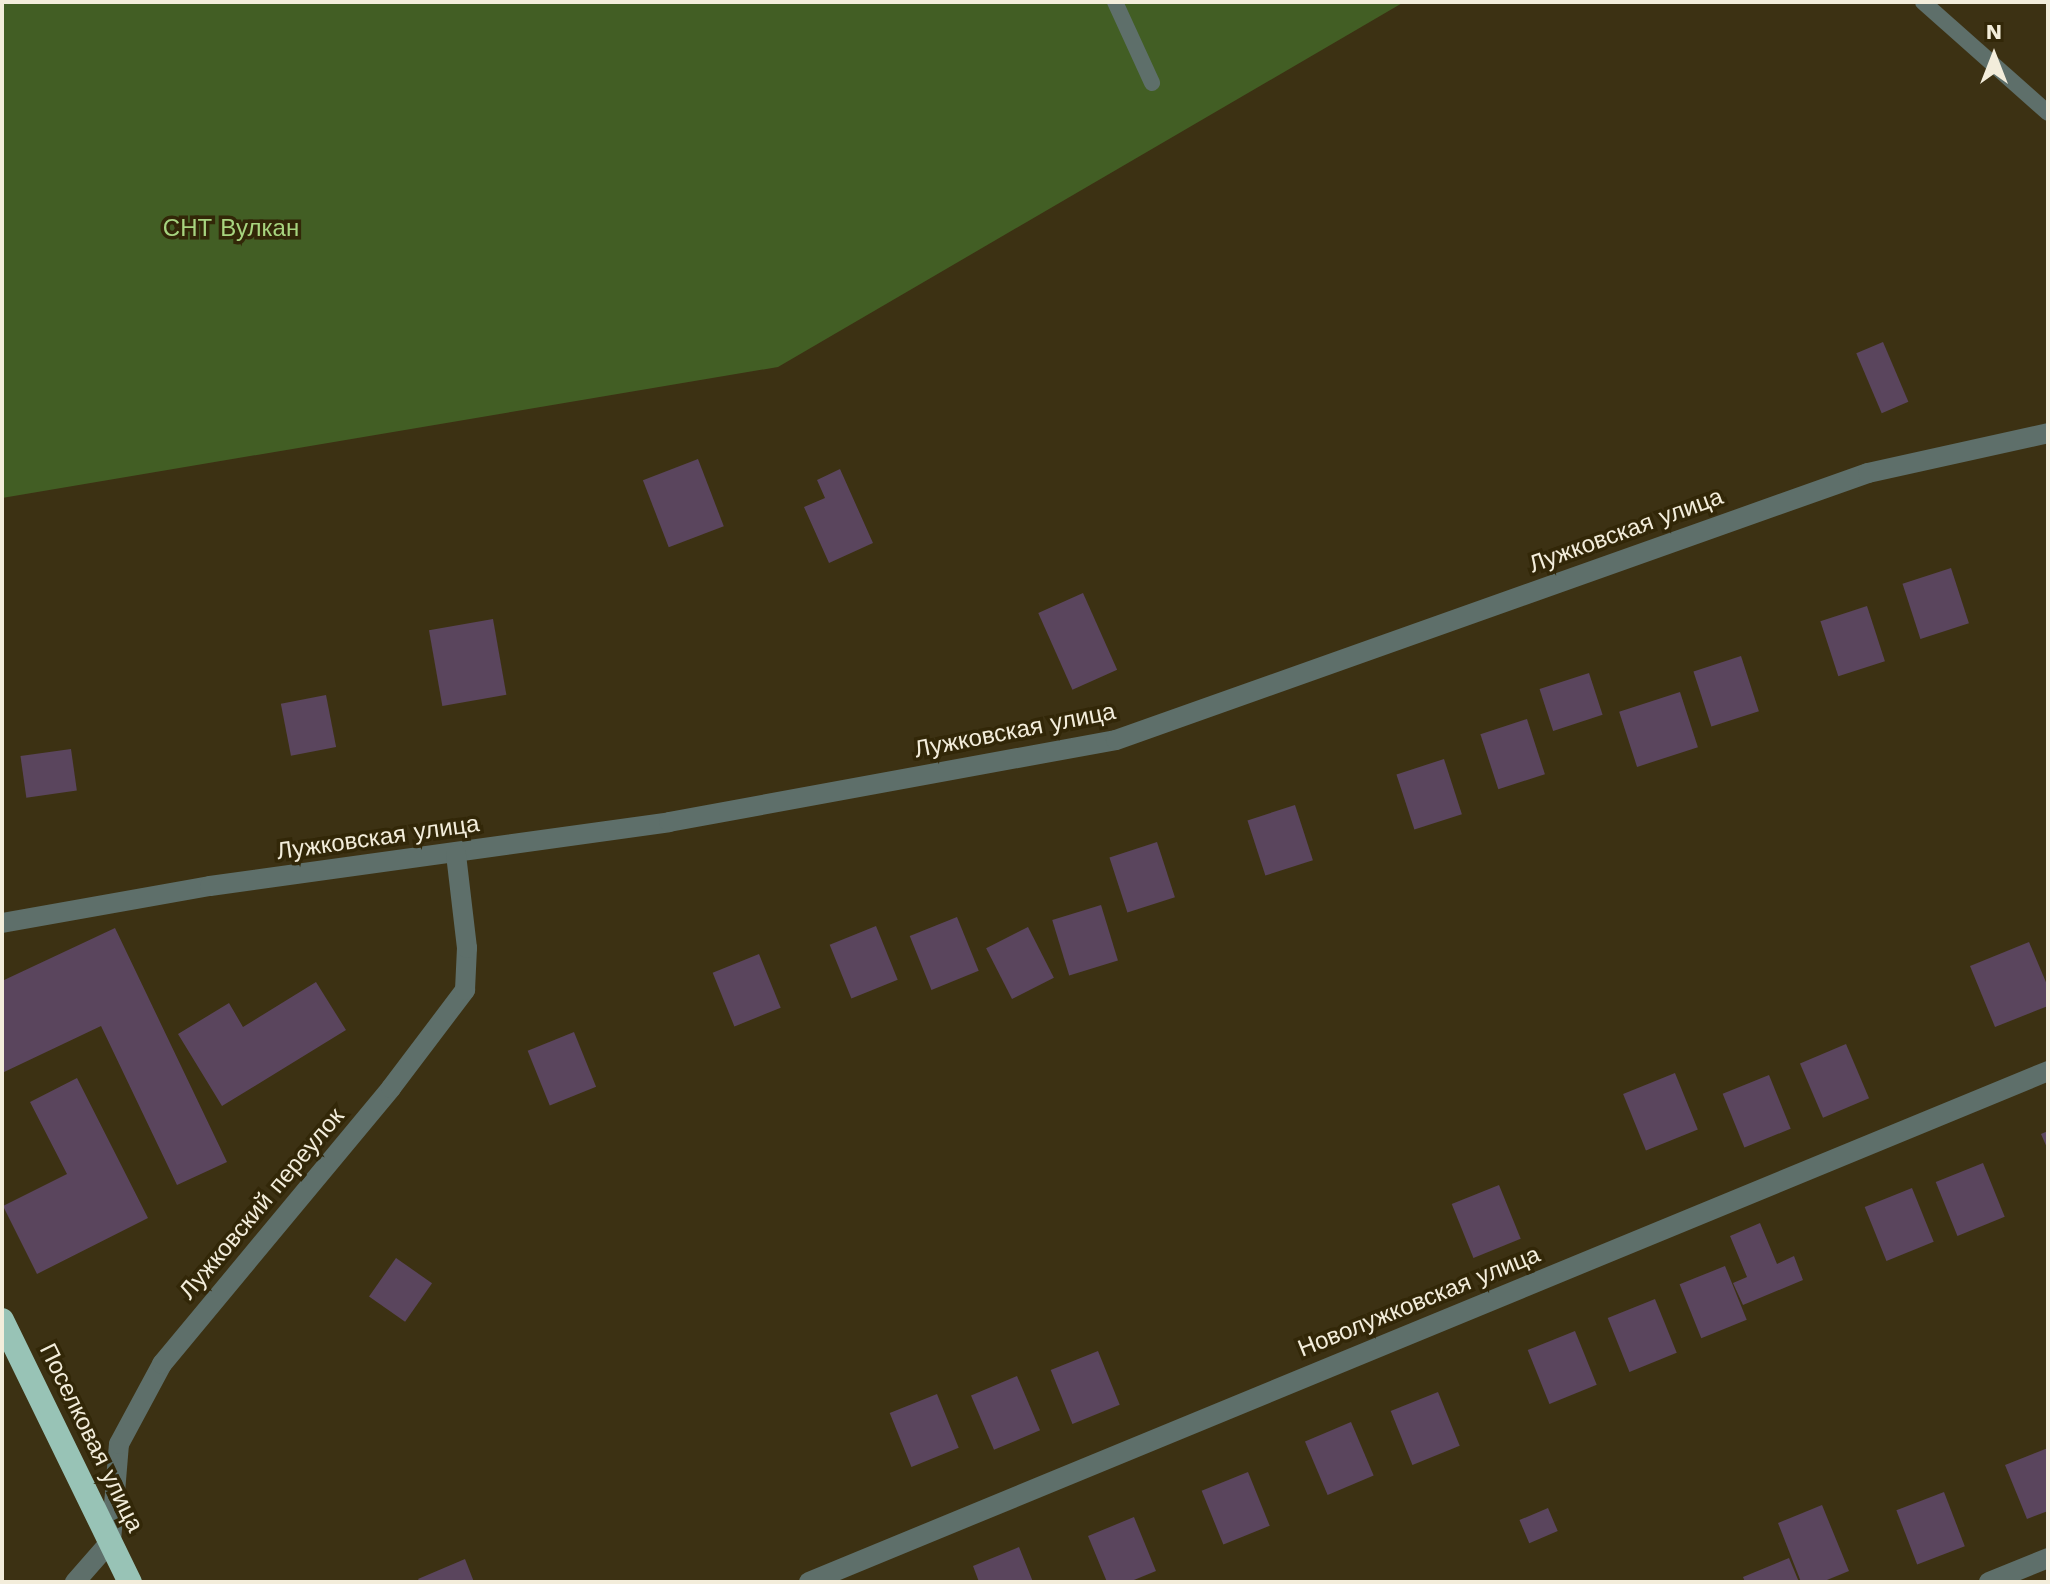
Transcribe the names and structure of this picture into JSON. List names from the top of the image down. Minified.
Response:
{"streets":{"highway":["Поселковая улица"],"street":["Лужковская улица","Лужковский переулок","Новолужковская улица"]},"crossings":[["Лужковская улица","Лужковский переулок"],["Лужковский переулок","Поселковая улица"]],"parks":["СНТ Вулкан"],"north":"top"}
